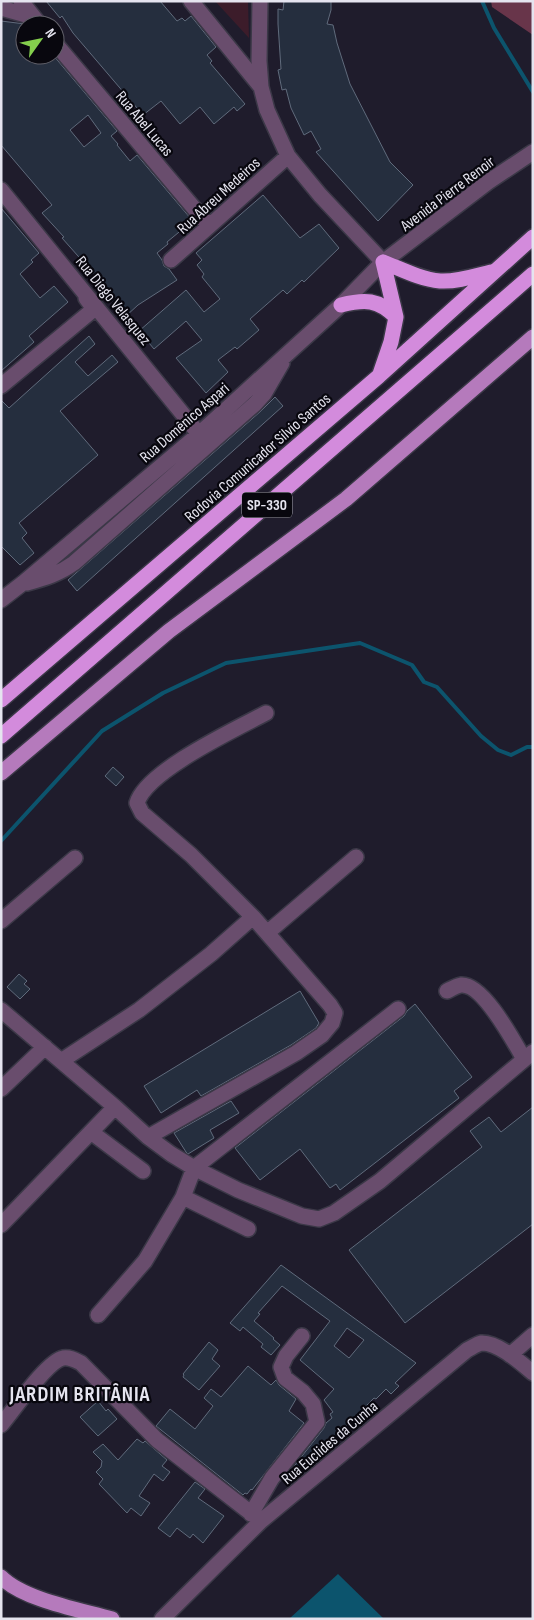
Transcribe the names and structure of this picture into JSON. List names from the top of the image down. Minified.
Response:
{"streets":{"highway":["Rodovia Comunicador Silvio Santos","SP-330"],"street":["Rua Abel Lucas","Avenida Pierre Renoir","Rua Abreu Medeiros","Rua Diego Velasquez","Rua Domênico Aspari","Rua Euclides da Cunha"]},"crossings":[["Rua Abel Lucas","Rua Abreu Medeiros"],["Avenida Pierre Renoir","Rua Domênico Aspari"],["Rua Diego Velasquez","Rua Domênico Aspari"]],"districts":["JARDIM BRITÂNIA"],"north":"top right"}
